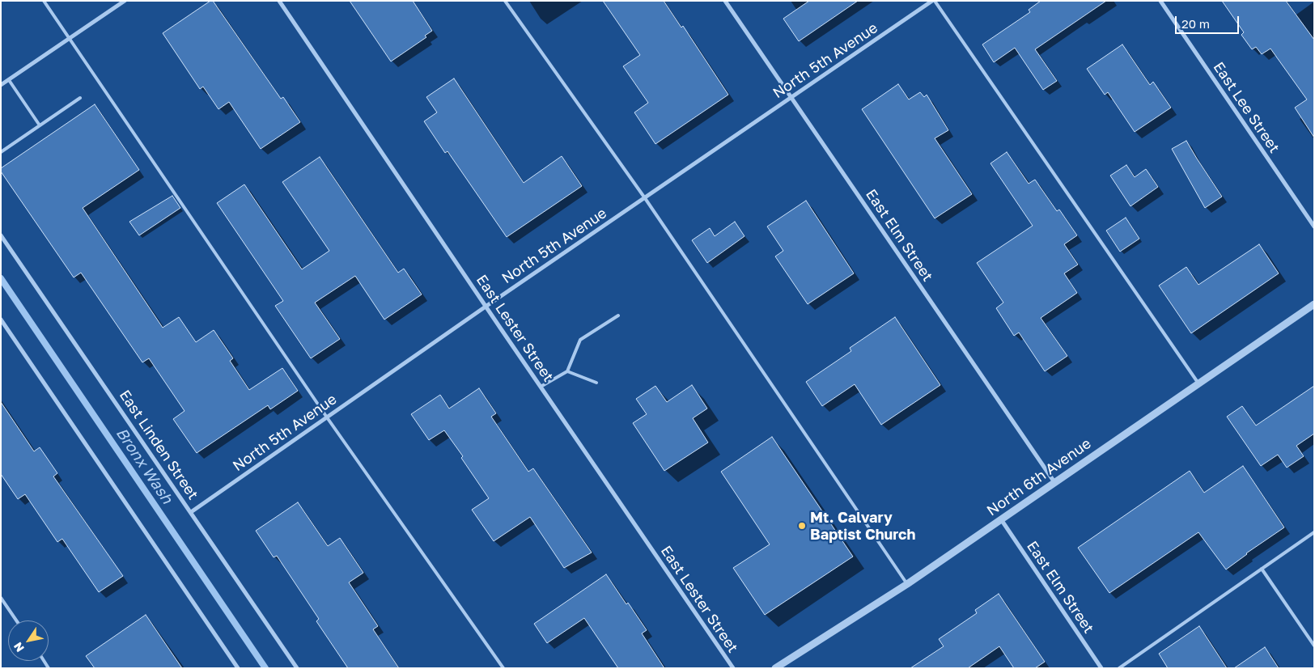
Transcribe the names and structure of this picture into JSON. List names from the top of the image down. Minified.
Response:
{"streets":{"street":["North 5th Avenue","East Lee Street","East Elm Street","East Lester Street","East Linden Street","North 6th Avenue"]},"crossings":[["North 5th Avenue","East Elm Street"],["North 5th Avenue","East Lester Street"],["North 5th Avenue","East Linden Street"],["East Elm Street","North 6th Avenue"]],"water":["Bronx Wash"],"places":["Mt. Calvary Baptist Church"],"scale_bar":"20 m","north":"bottom left"}
